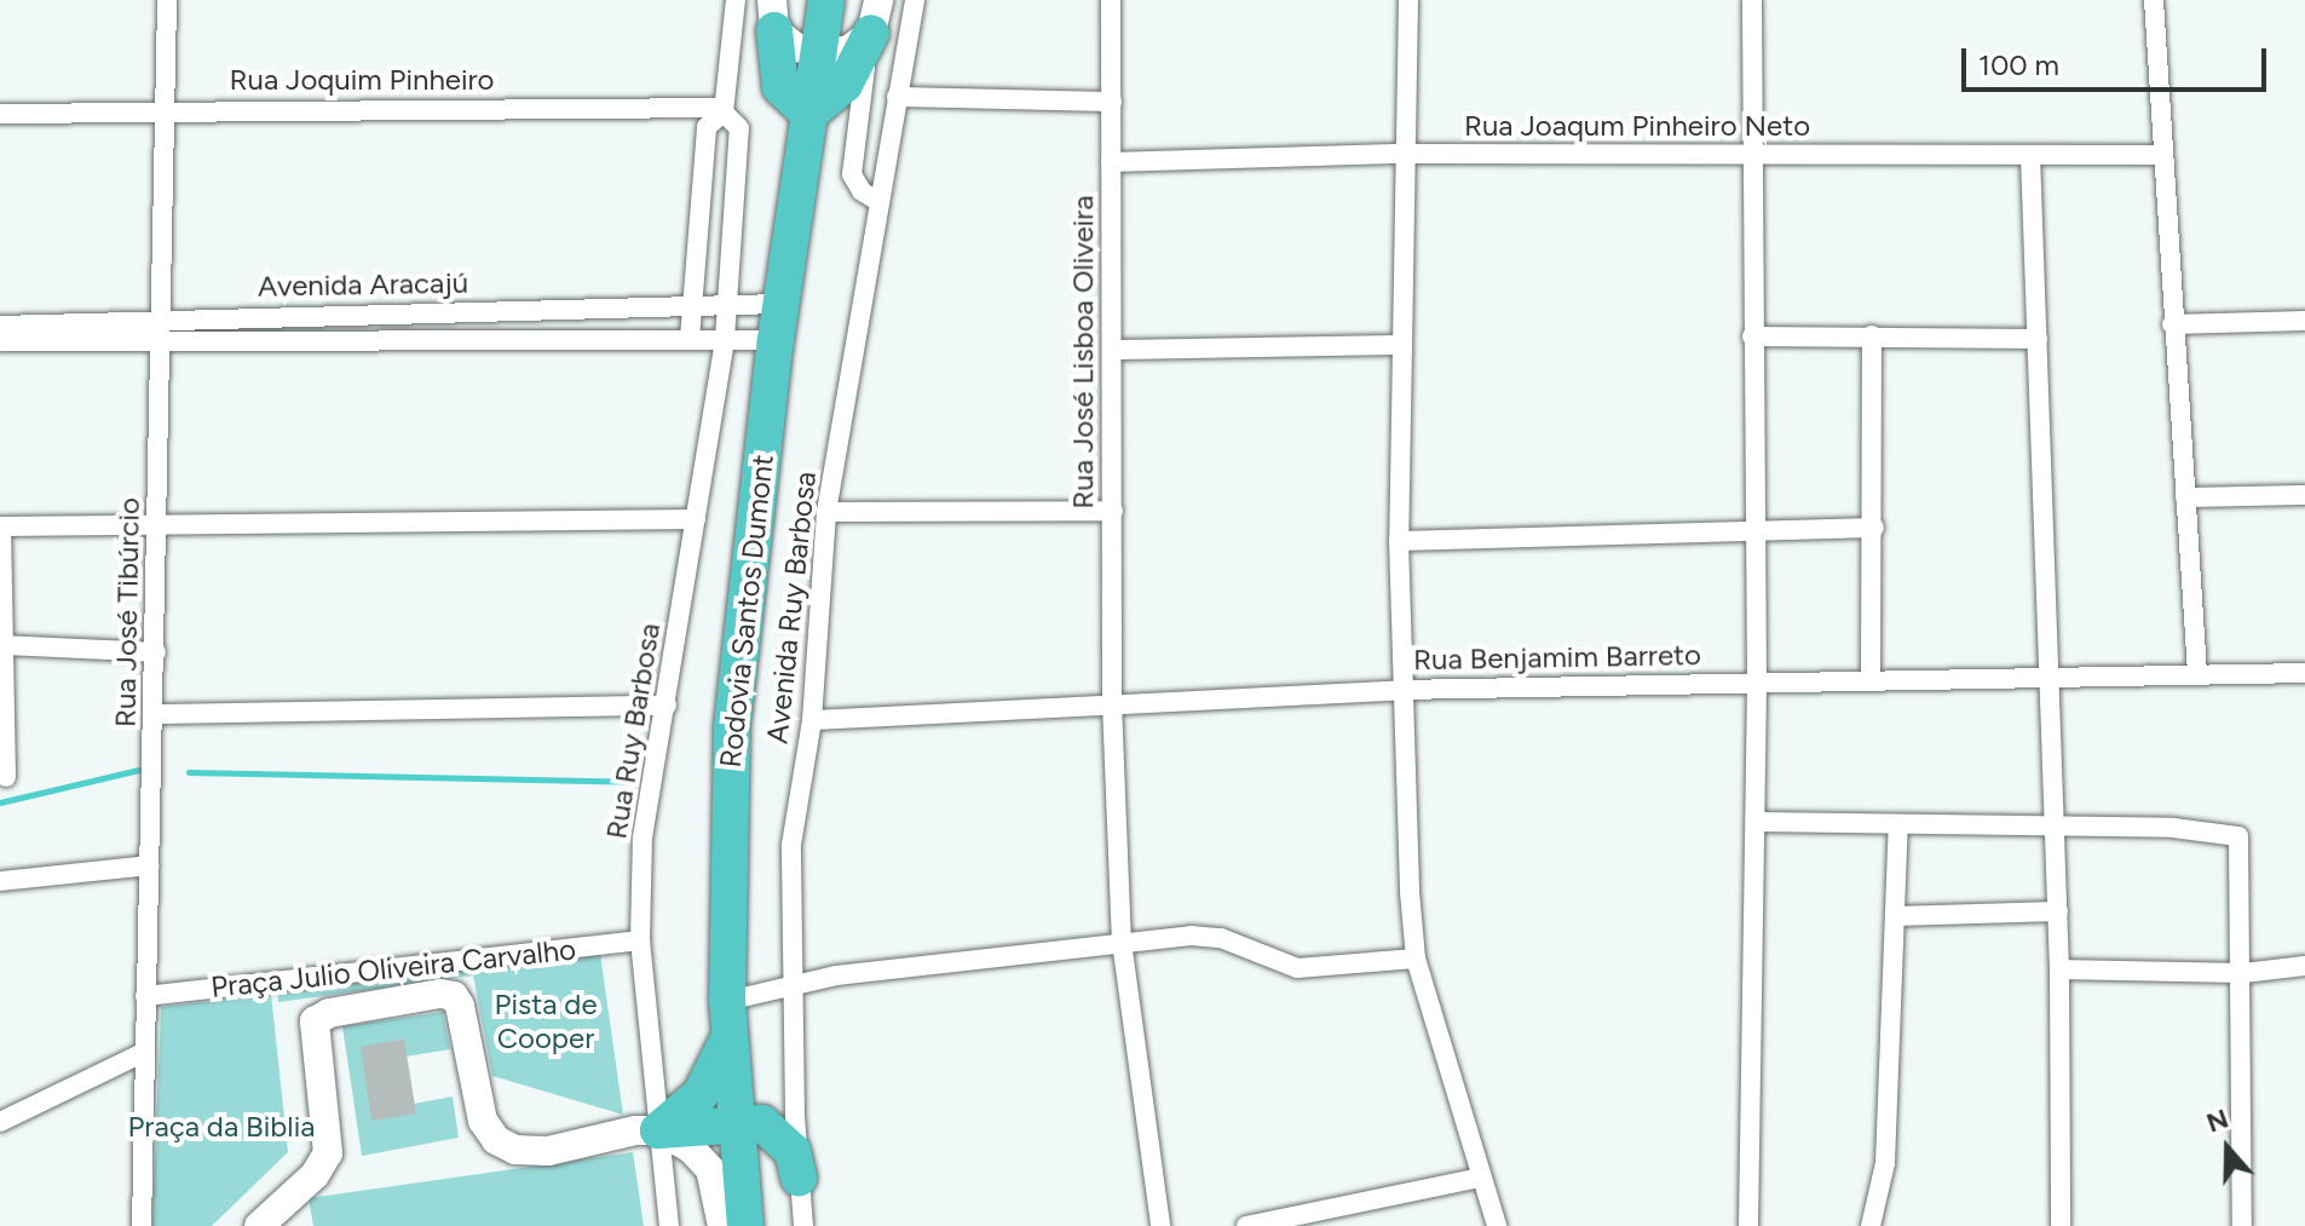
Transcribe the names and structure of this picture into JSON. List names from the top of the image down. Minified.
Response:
{"streets":{"highway":["Rodovia Santos Dumont"],"street":["Rua Joquim Pinheiro","Rua Joaqum Pinheiro Neto","Avenida Aracajú","Rua José Lisboa Oliveira","Avenida Ruy Barbosa","Rua José Tibúrcio","Rua Benjamim Barreto","Rua Ruy Barbosa","Praça Julio Oliveira Carvalho"]},"crossings":[["Rua Joquim Pinheiro","Rua José Tibúrcio"],["Rua Joquim Pinheiro","Rua Ruy Barbosa"],["Rua Joaqum Pinheiro Neto","Rua José Lisboa Oliveira"],["Avenida Aracajú","Rodovia Santos Dumont"],["Avenida Aracajú","Rua José Tibúrcio"],["Avenida Aracajú","Rua Ruy Barbosa"],["Rua José Lisboa Oliveira","Rua Benjamim Barreto"],["Avenida Ruy Barbosa","Rua Benjamim Barreto"],["Rua José Tibúrcio","Praça Julio Oliveira Carvalho"],["Rua Ruy Barbosa","Praça Julio Oliveira Carvalho"]],"parks":["Pista de Cooper","Praça da Biblia"],"scale_bar":"100 m","north":"top"}
